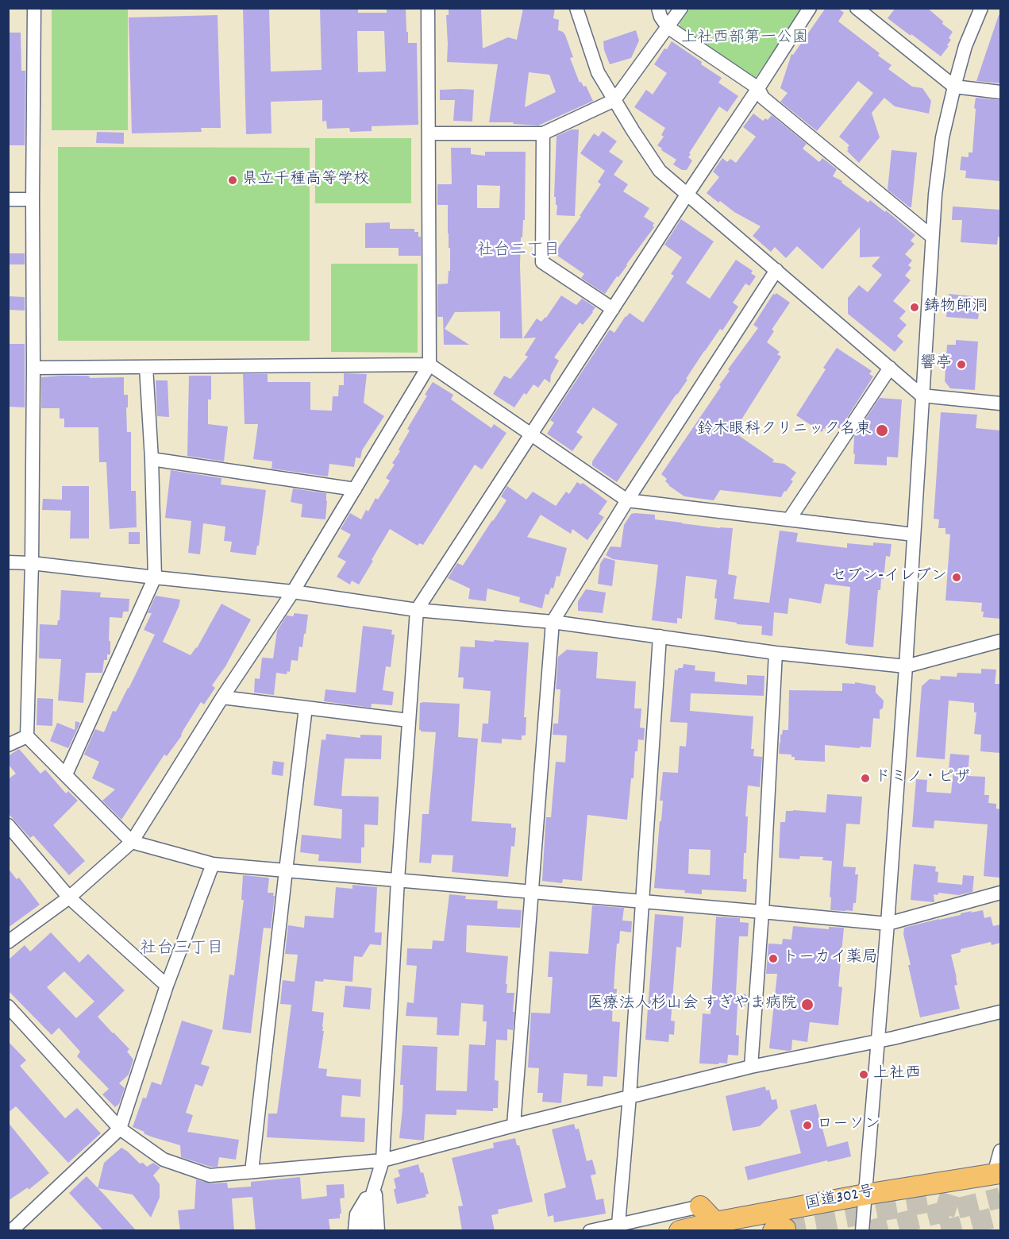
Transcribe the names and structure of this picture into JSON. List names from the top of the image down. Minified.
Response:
{"streets":{"highway":["国道302号"]},"districts":["社台二丁目","社台三丁目"],"parks":["上社西部第一公園"],"places":["県立千種高等学校","鋳物師洞","響亭","鈴木眼科クリニック名東","セブン-イレブン","ドミノ・ピザ","トーカイ薬局","医療法人杉山会 すぎやま病院","上社西","ローソン"]}
